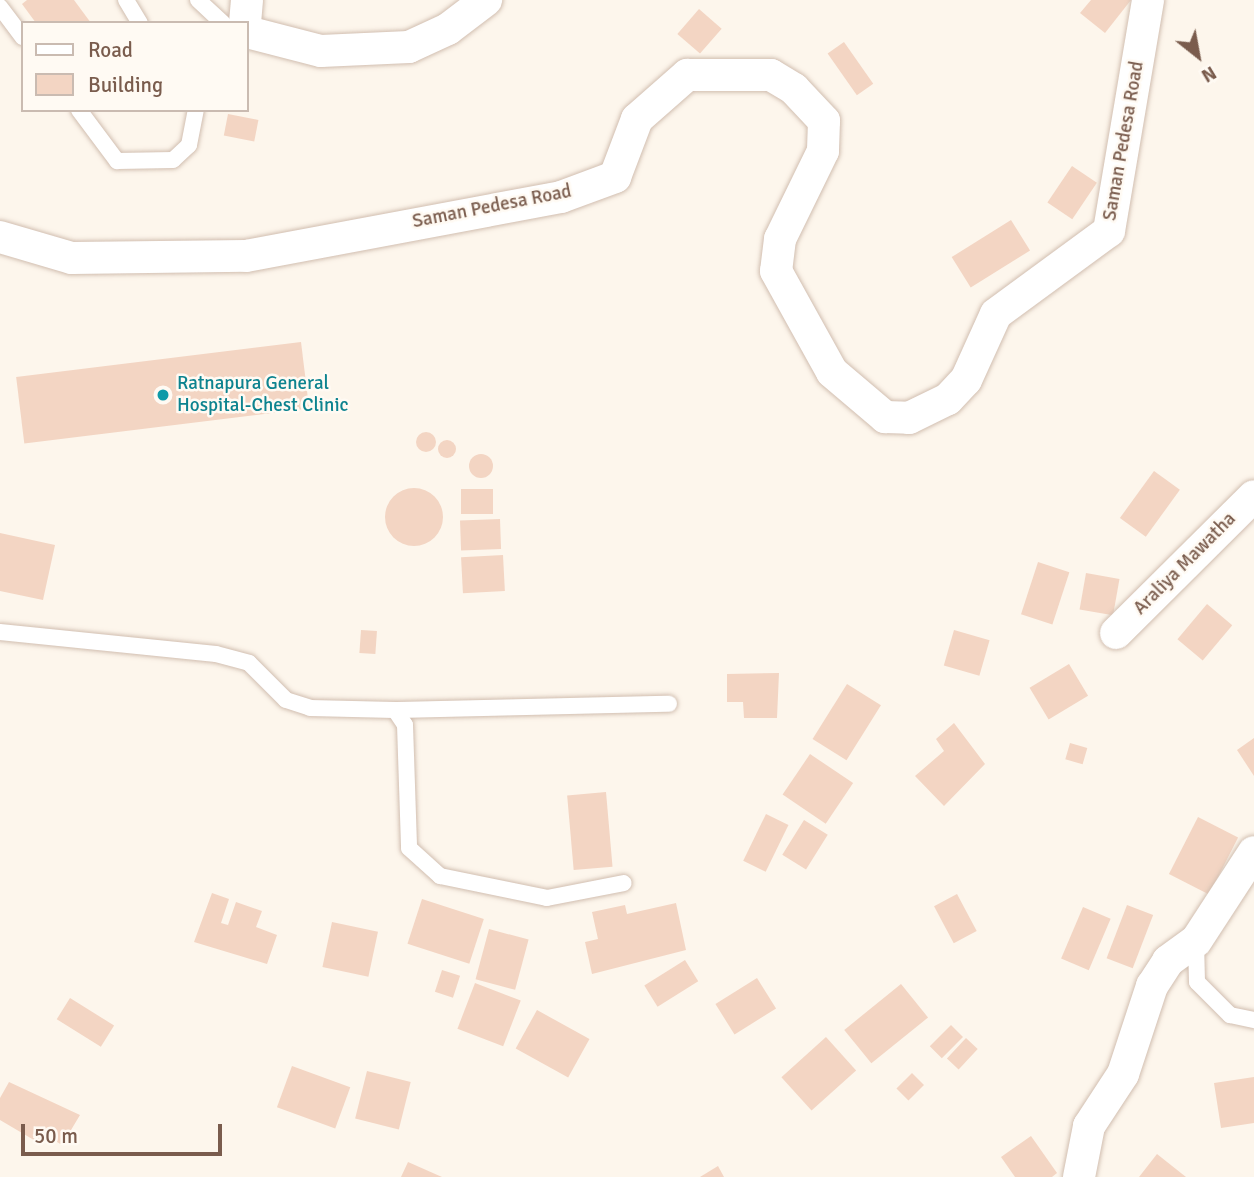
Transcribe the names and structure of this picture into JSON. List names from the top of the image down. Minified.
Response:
{"streets":{"street":["Saman Pedesa Road","Araliya Mawatha"]},"places":["Ratnapura General Hospital-Chest Clinic"],"legend":["Road","Building"],"scale_bar":"50 m","north":"bottom right"}
